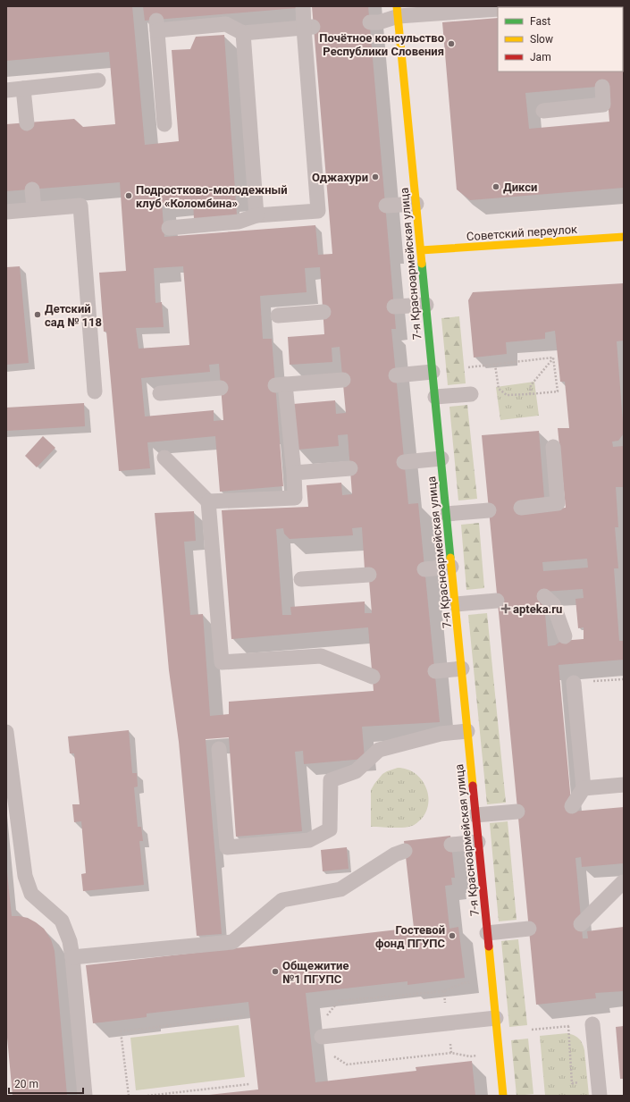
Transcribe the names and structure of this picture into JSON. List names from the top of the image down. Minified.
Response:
{"streets":{"street":["Советский переулок","7-я Красноармейская улица"]},"crossings":[["Советский переулок","7-я Красноармейская улица"]],"places":{"other":["Почётное консульство Республики Словения","Оджахури","Дикси","Подростково-молодежный клуб «Коломбина»","Детский сад № 118","Гостевой фонд ПГУПС","Общежитие №1 ПГУПС"],"health":["apteka.ru"]},"legend":["Fast","Slow","Jam"],"scale_bar":"20 m"}
